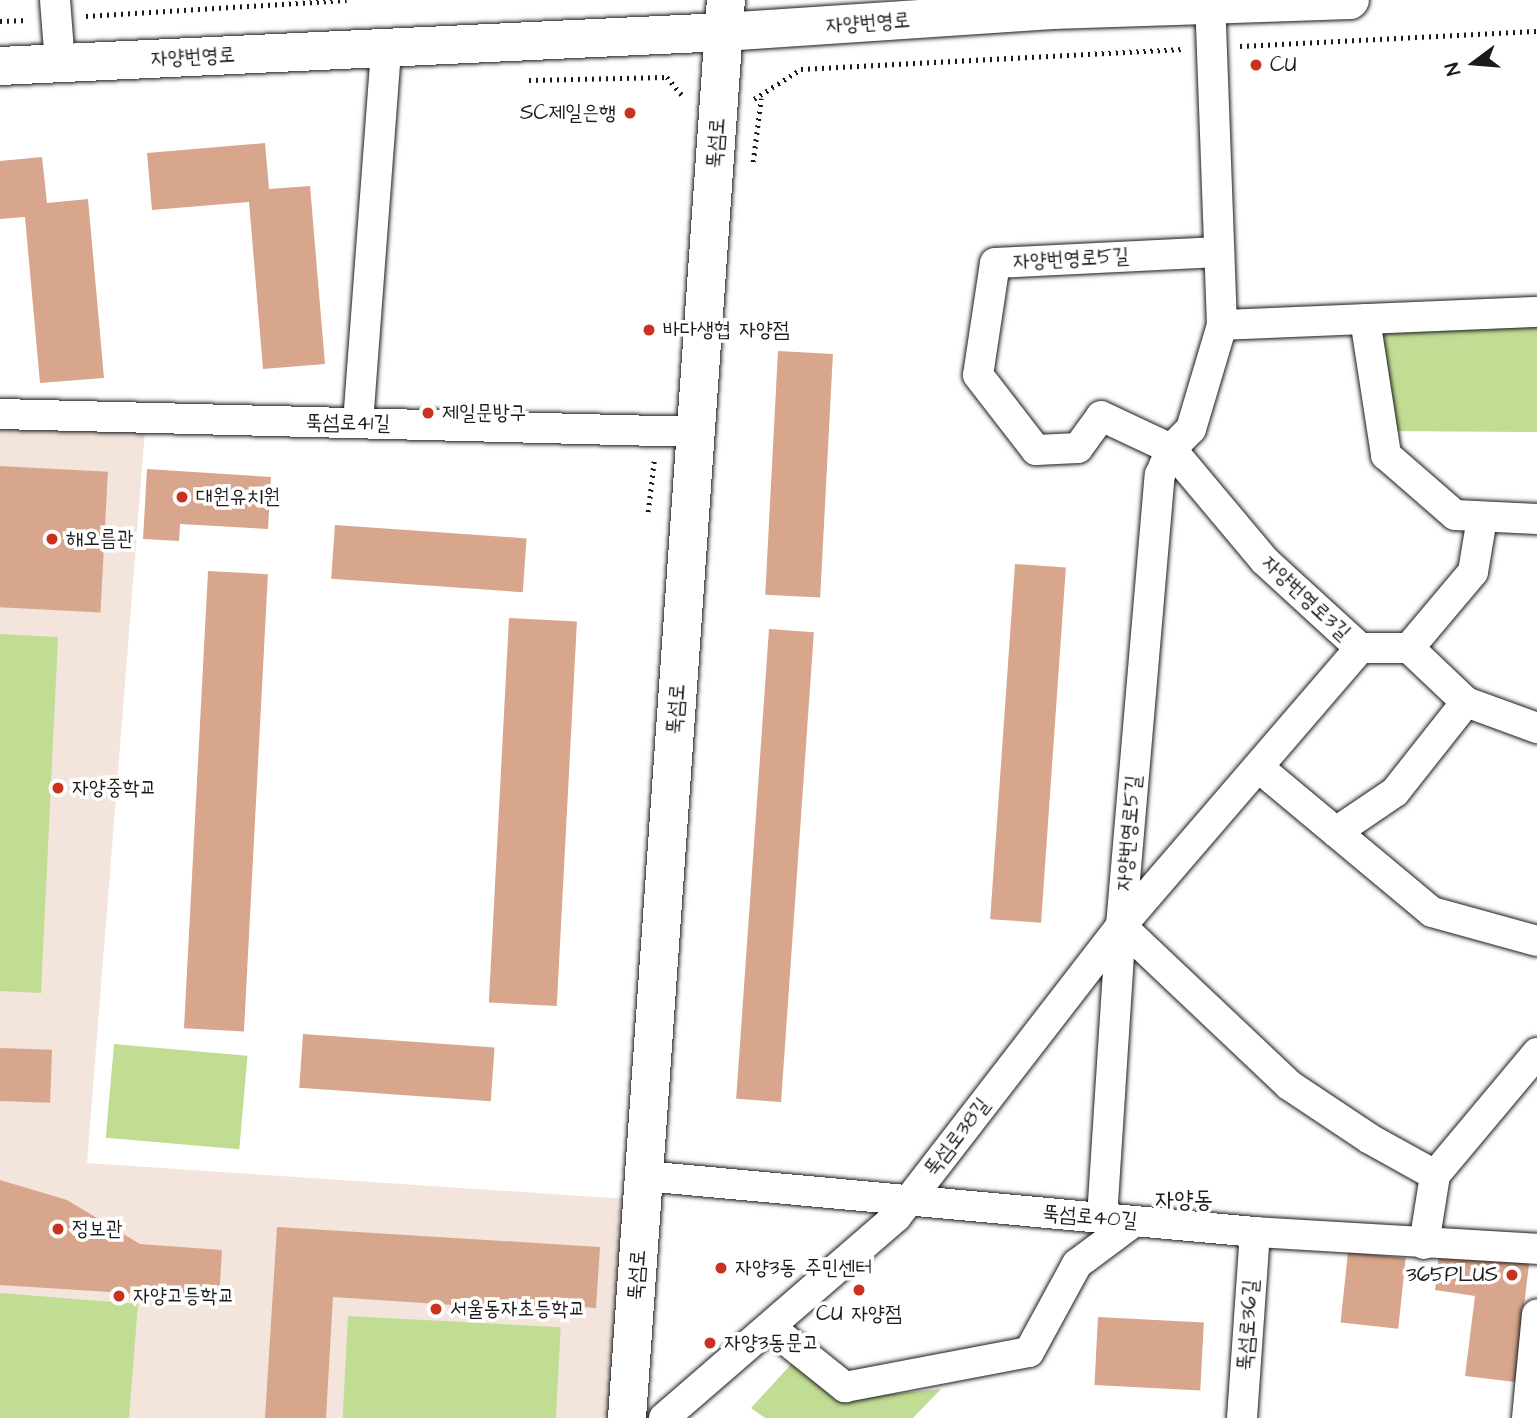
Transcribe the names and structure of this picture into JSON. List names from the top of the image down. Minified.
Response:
{"streets":{"main road":["자양번영로","뚝섬로"],"street":["자양번영로5길","뚝섬로41길","자양번영로3길","뚝섬로38길","뚝섬로40길","뚝섬로36길"]},"crossings":[["자양번영로","뚝섬로"],["자양번영로","자양번영로5길"],["뚝섬로","뚝섬로41길"],["뚝섬로","뚝섬로40길"],["자양번영로5길","자양번영로3길"],["자양번영로5길","뚝섬로38길"],["자양번영로5길","뚝섬로40길"],["뚝섬로38길","뚝섬로40길"],["뚝섬로40길","뚝섬로36길"]],"districts":["자양동"],"places":["CU","SC제일은행","바다생협 자양점","제일문방구","대원유치원","해오름관","자양중학교","정보관","자양3동 주민센터","365PLUS","CU 자양점","자양고등학교","서울동자초등학교","자양3동문고"],"north":"left"}
